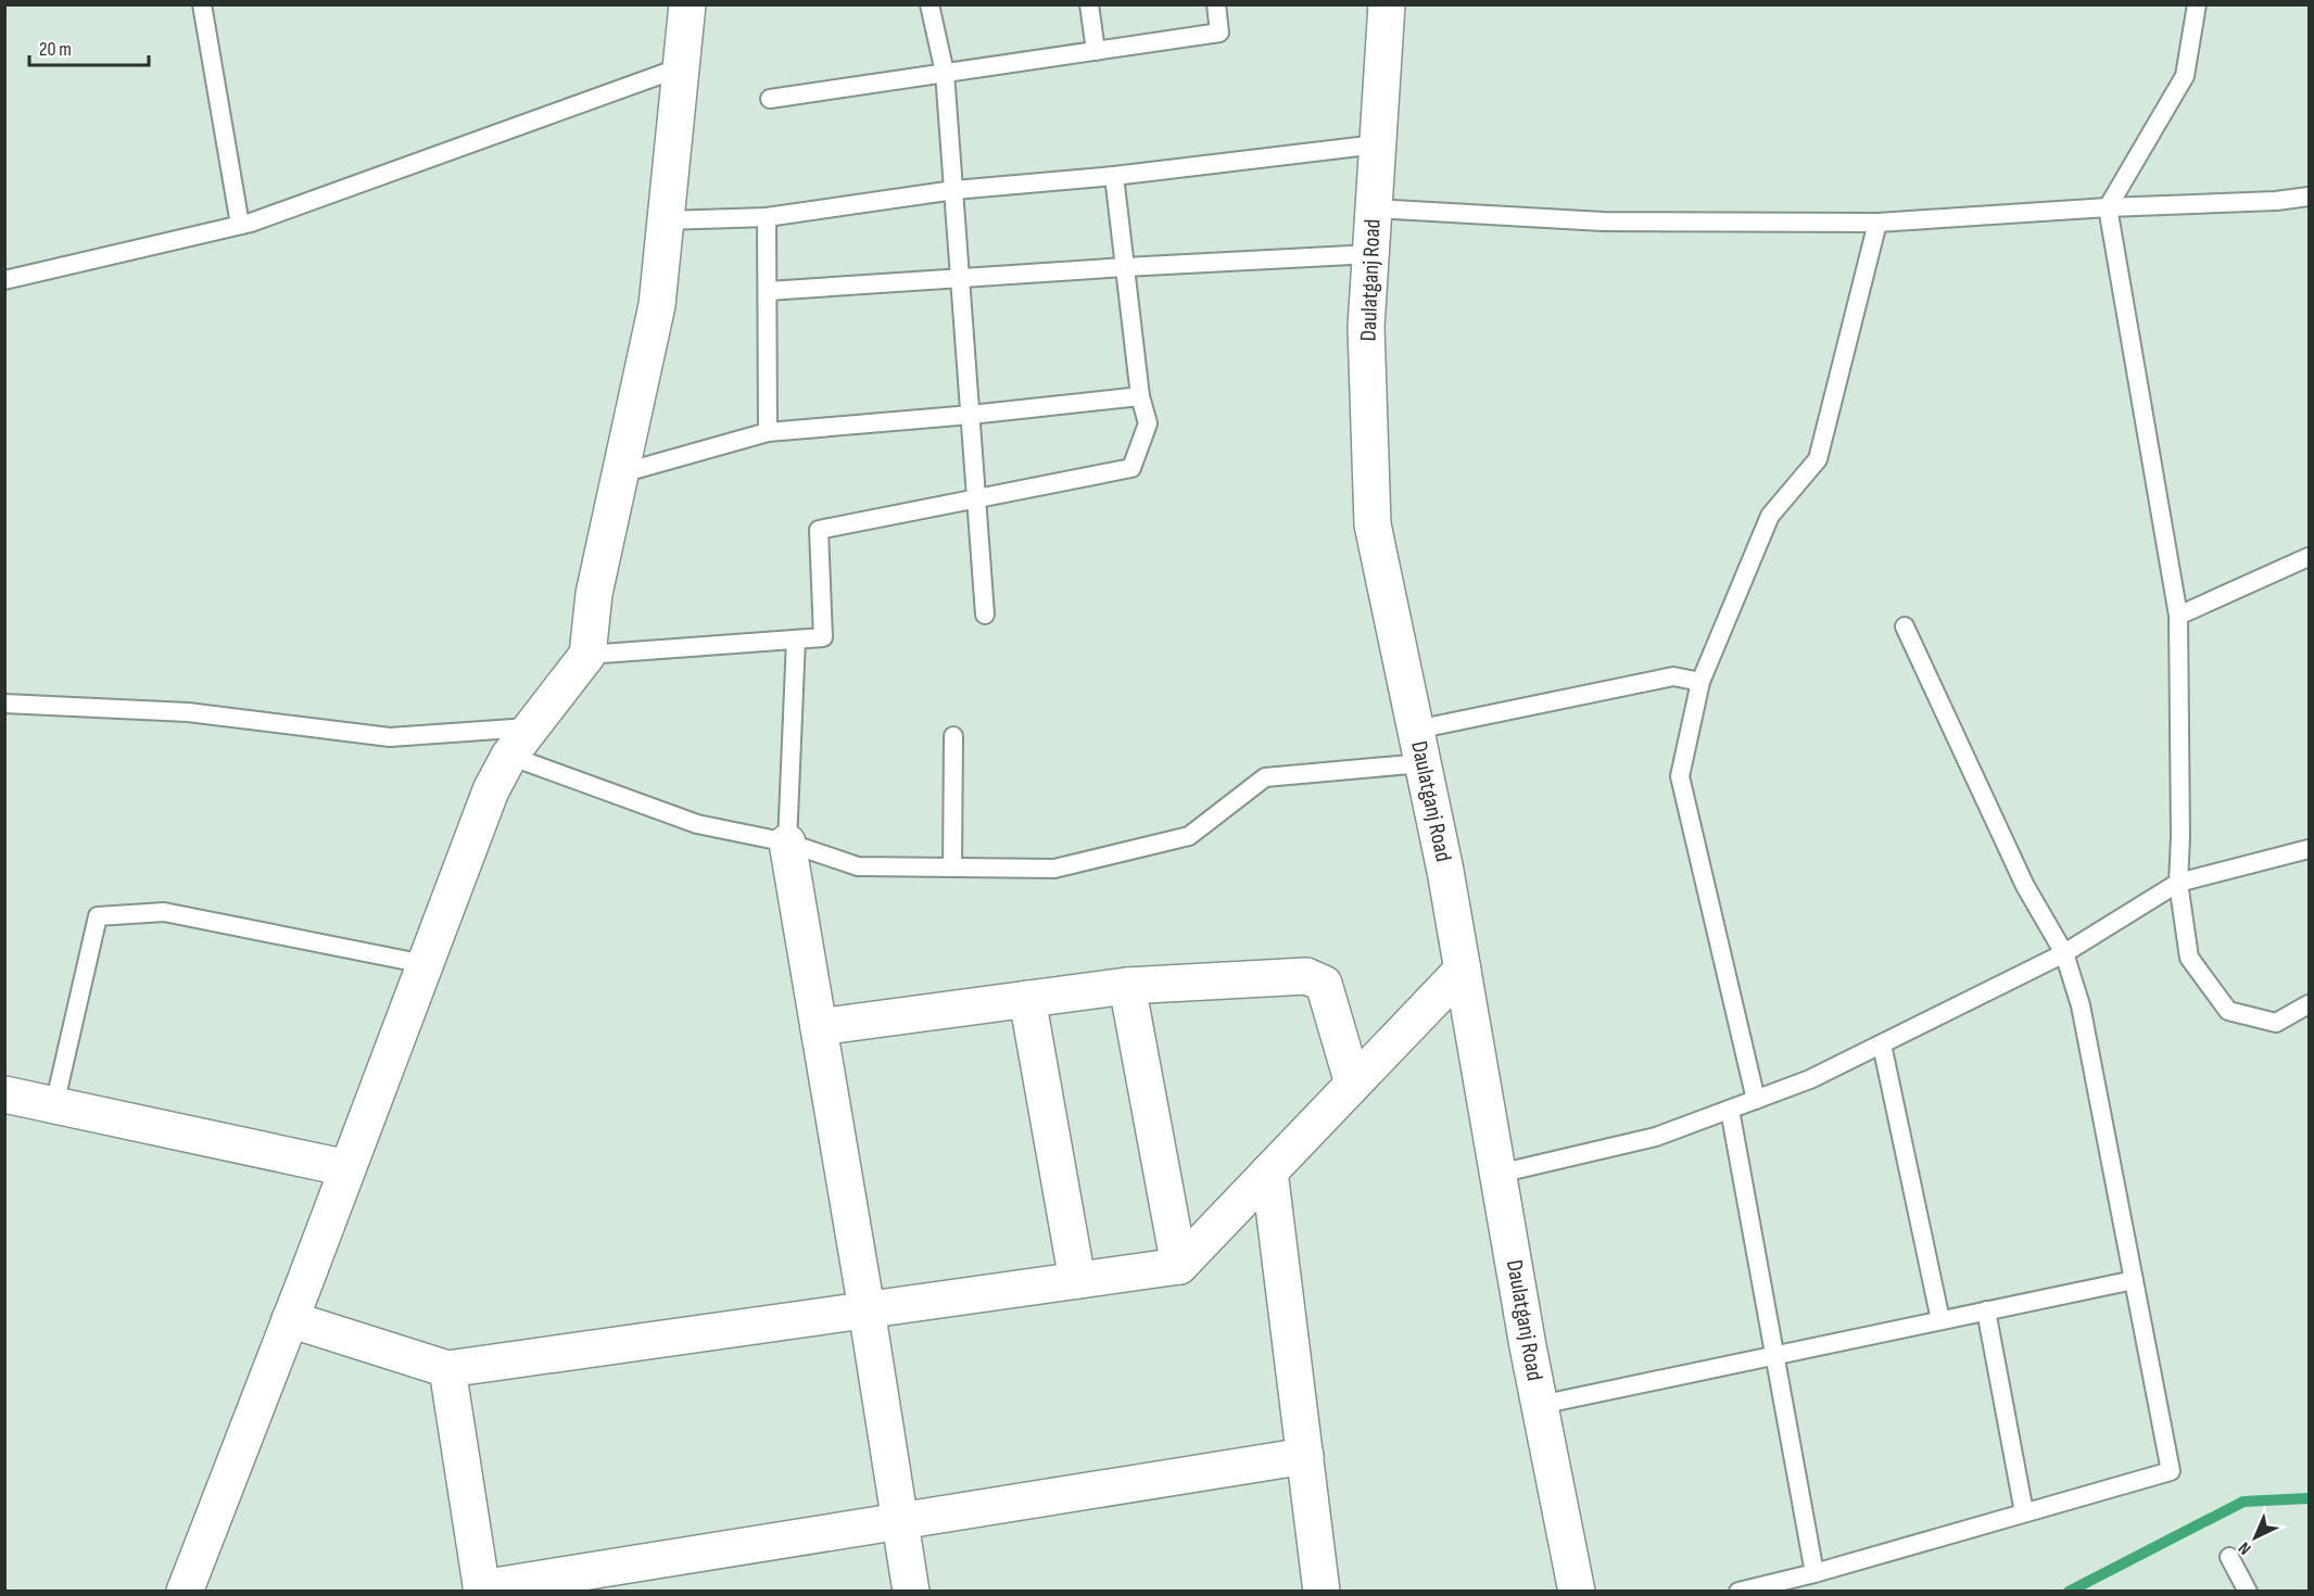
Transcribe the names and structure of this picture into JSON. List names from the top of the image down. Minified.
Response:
{"streets":{"street":["Daulatganj Road"]},"scale_bar":"20 m","north":"bottom left"}
